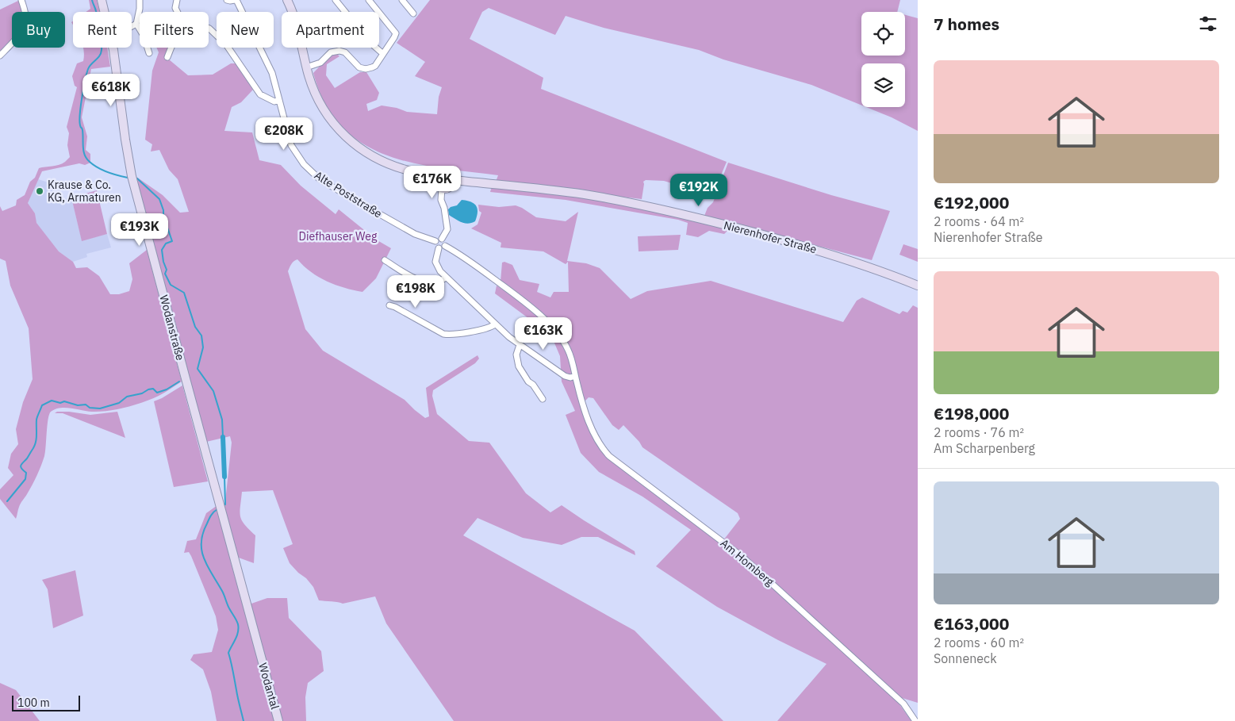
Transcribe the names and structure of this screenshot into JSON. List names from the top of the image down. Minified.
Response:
{"streets":{"main road":["Nierenhofer Straße","Wodanstraße","Wodantal"],"street":["Alte Poststraße","Am Homberg"]},"crossings":[["Wodanstraße","Wodantal"]],"parks":["Diefhauser Weg"],"places":["Krause & Co. KG, Armaturen"],"scale_bar":"100 m","page":{"heading":"7 homes","chip":["Buy","Rent","Filters","New","Apartment"],"list":[{"name":"€192,000","note":"2 rooms · 64 m² · Nierenhofer Straße"},{"name":"€198,000","note":"2 rooms · 76 m² · Am Scharpenberg"},{"name":"€163,000","note":"2 rooms · 60 m² · Sonneneck"}],"price":["€618K","€208K","€176K","€192K","€193K","€198K","€163K"],"scale":"100 m"}}
